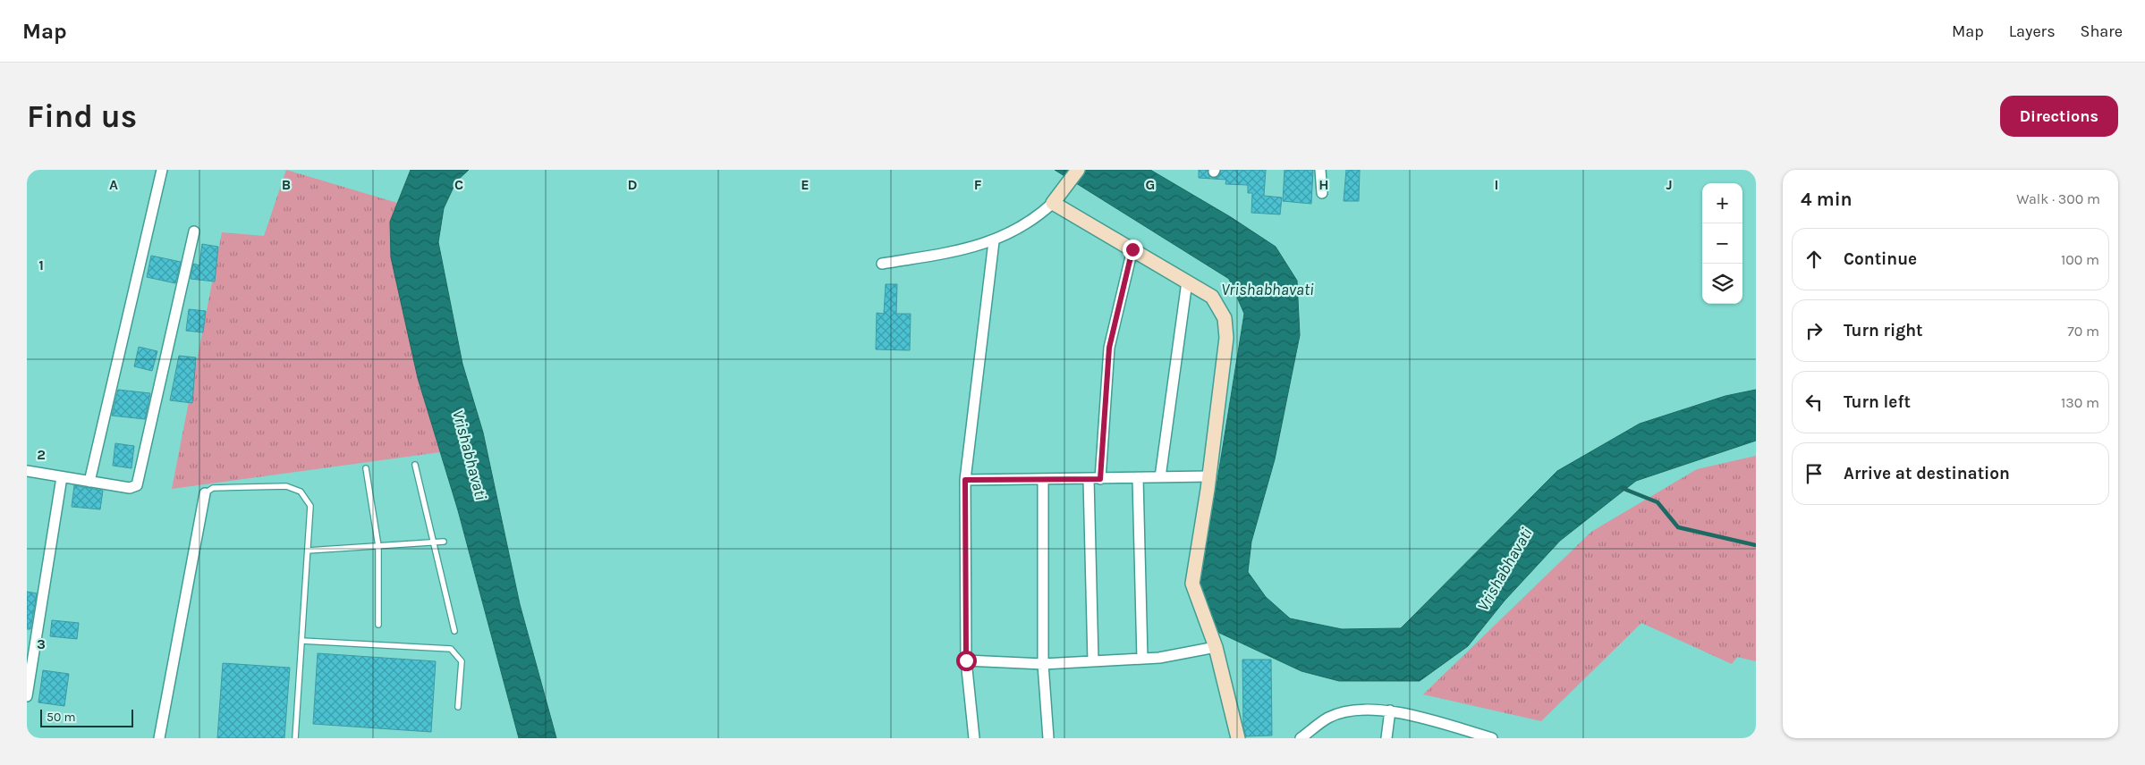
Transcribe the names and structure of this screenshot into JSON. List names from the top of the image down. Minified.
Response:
{"water":["Vrishabhavati"],"scale_bar":"50 m","page":{"header":"Map","nav":["Map","Layers","Share"],"buttons":"Directions","title":"Find us","heading":["4 min","Walk · 300 m"],"map_buttons":["+","−"],"list":[["Continue","100 m"],["Turn right","70 m"],["Turn left","130 m"],"Arrive at destination"],"scale":"50 m"},"grid":{"columns":["A","B","C","D","E","F","G","H","I","J"],"rows":["1","2","3"]}}
